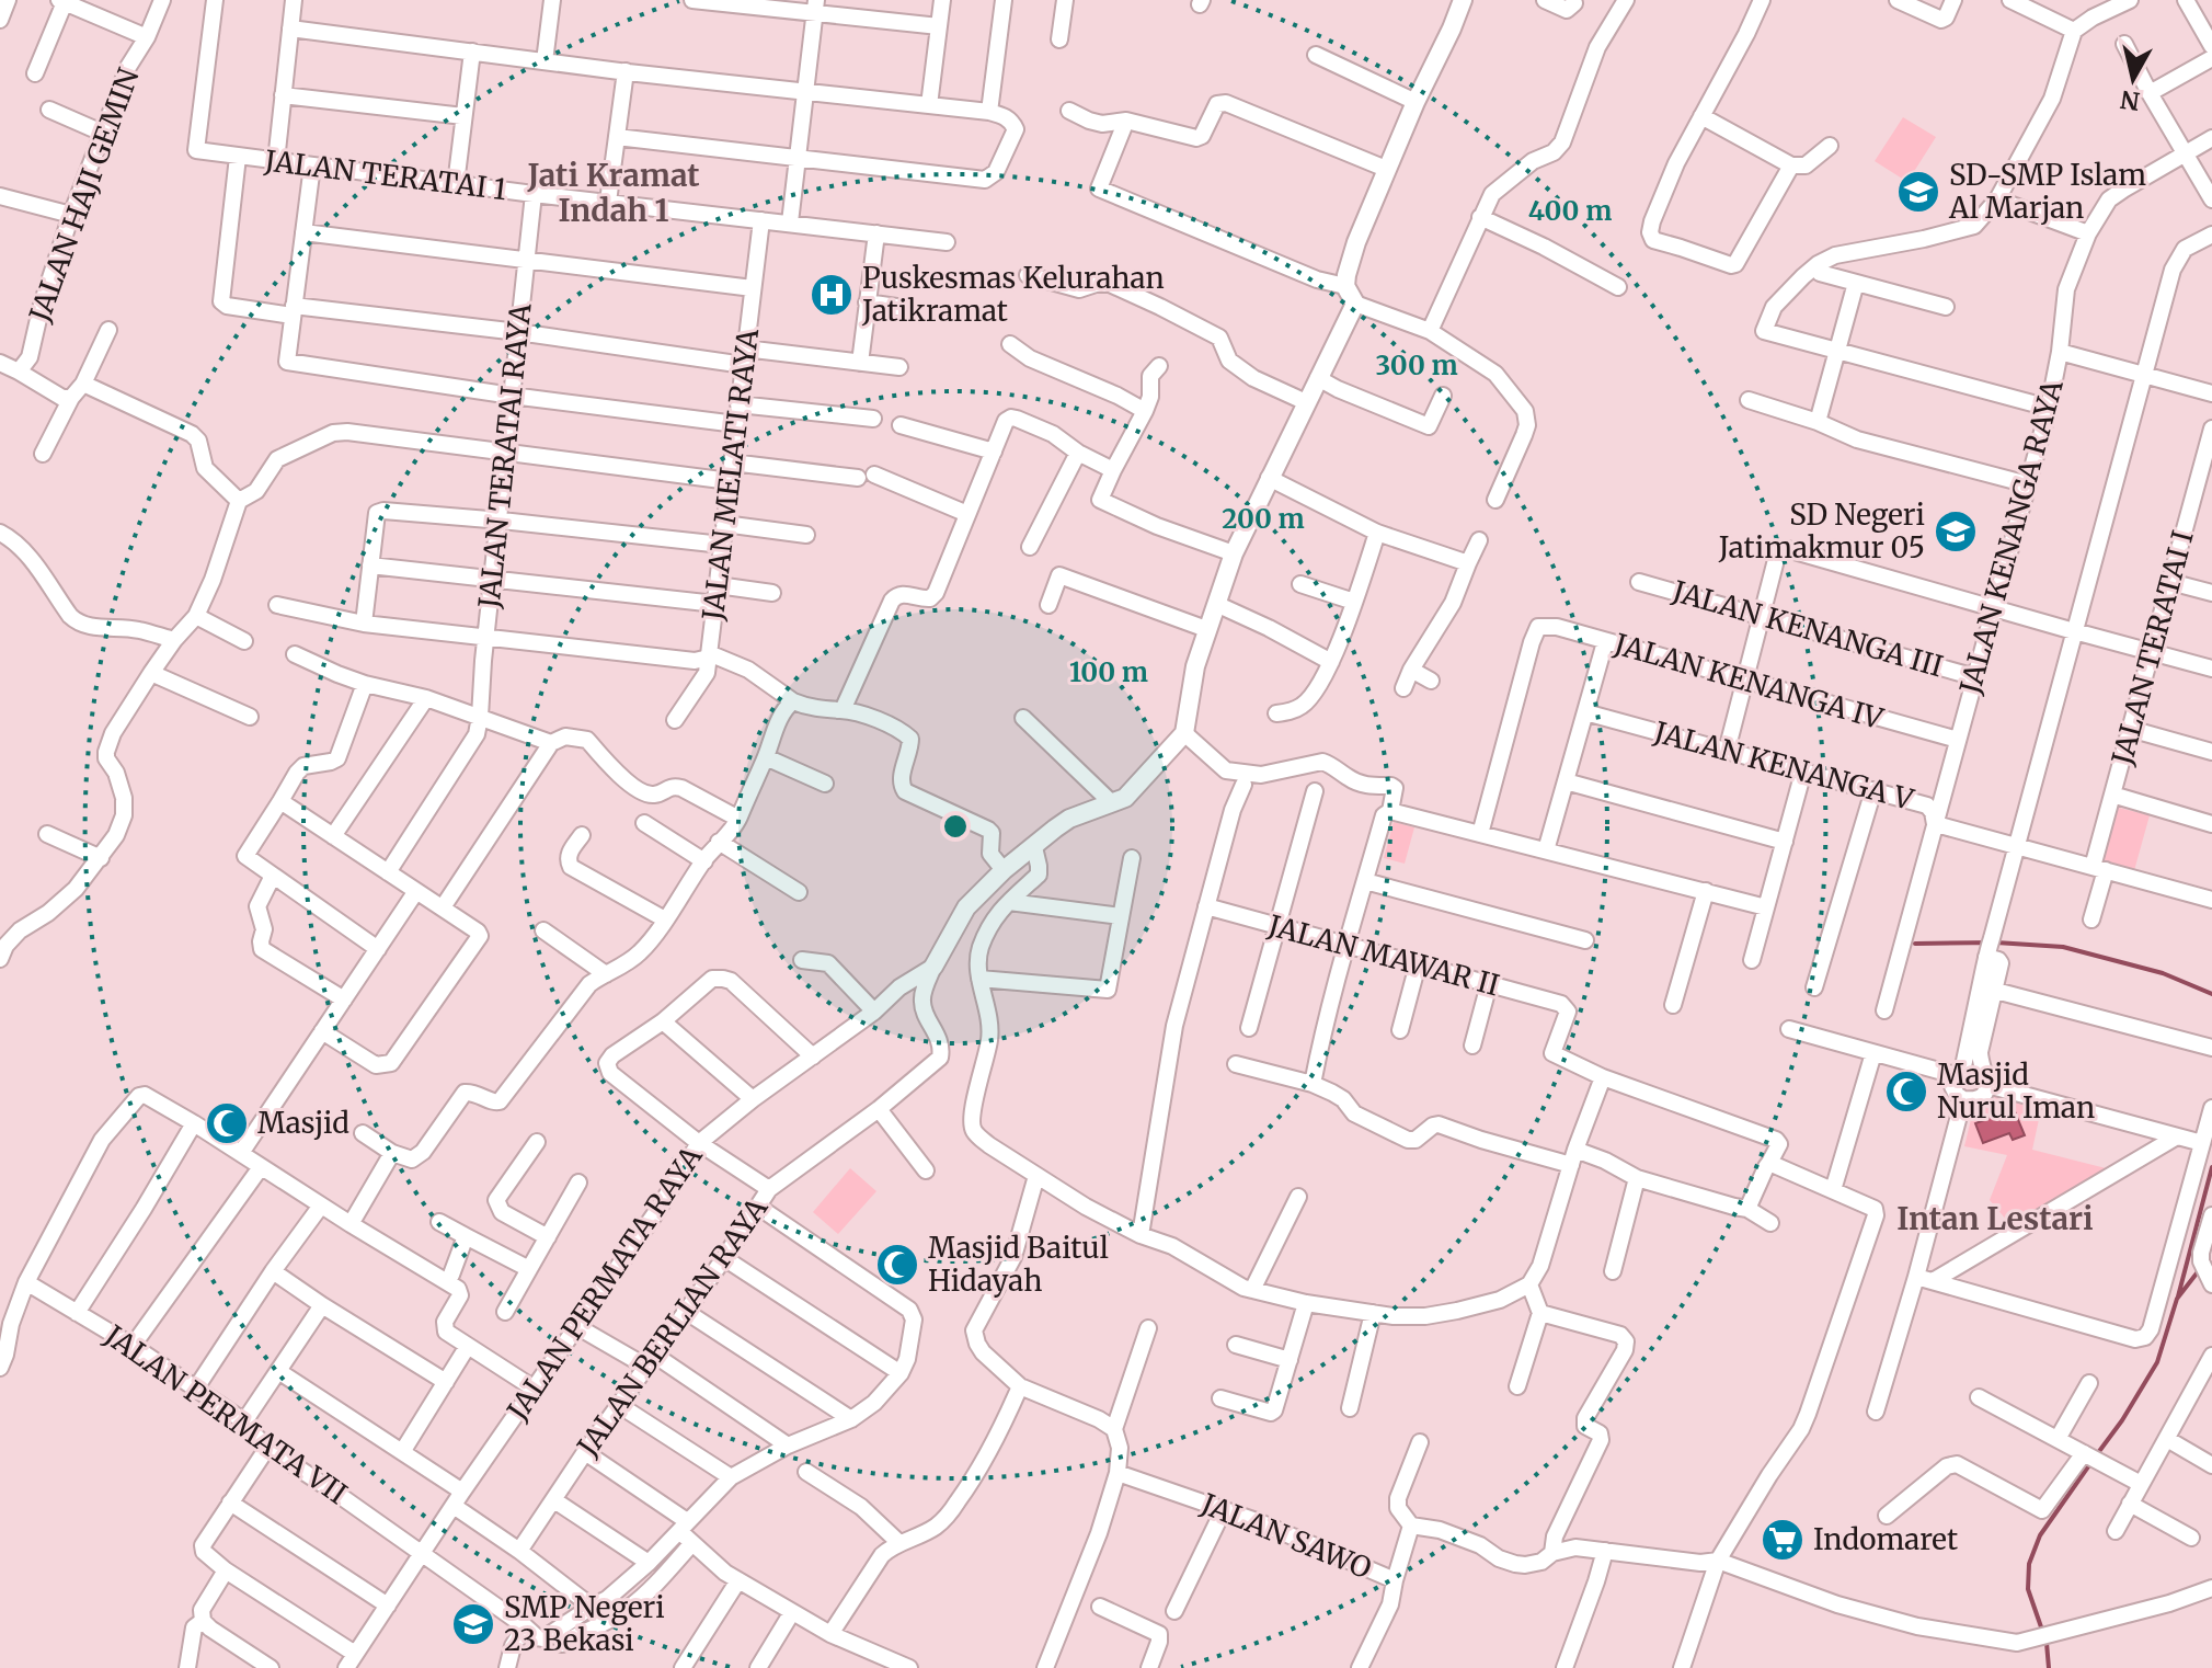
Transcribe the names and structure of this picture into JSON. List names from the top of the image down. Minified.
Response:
{"streets":{"street":["JALAN TERATAI 1","JALAN HAJI GEMIN","JALAN TERATAI RAYA","JALAN MELATI RAYA","JALAN KENANGA RAYA","JALAN KENANGA III","JALAN TERATAI I","JALAN KENANGA IV","JALAN KENANGA V","JALAN MAWAR II","JALAN PERMATA RAYA","JALAN BERLIAN RAYA","JALAN PERMATA VII","JALAN SAWO"]},"crossings":[["JALAN TERATAI 1","JALAN TERATAI RAYA"],["JALAN TERATAI 1","JALAN MELATI RAYA"],["JALAN KENANGA RAYA","JALAN KENANGA III"],["JALAN KENANGA RAYA","JALAN KENANGA IV"],["JALAN KENANGA RAYA","JALAN KENANGA V"],["JALAN PERMATA RAYA","JALAN BERLIAN RAYA"],["JALAN PERMATA RAYA","JALAN PERMATA VII"]],"districts":["Jati Kramat Indah 1","Intan Lestari"],"places":{"school or university":["SD-SMP Islam Al Marjan","SD Negeri Jatimakmur 05","SMP Negeri 23 Bekasi"],"hospital":["Puskesmas Kelurahan Jatikramat"],"mosque":["Masjid Nurul Iman","Masjid","Masjid Baitul Hidayah"],"supermarket":["Indomaret"]},"north":"bottom","rings":["400 m","300 m","200 m","100 m"]}
